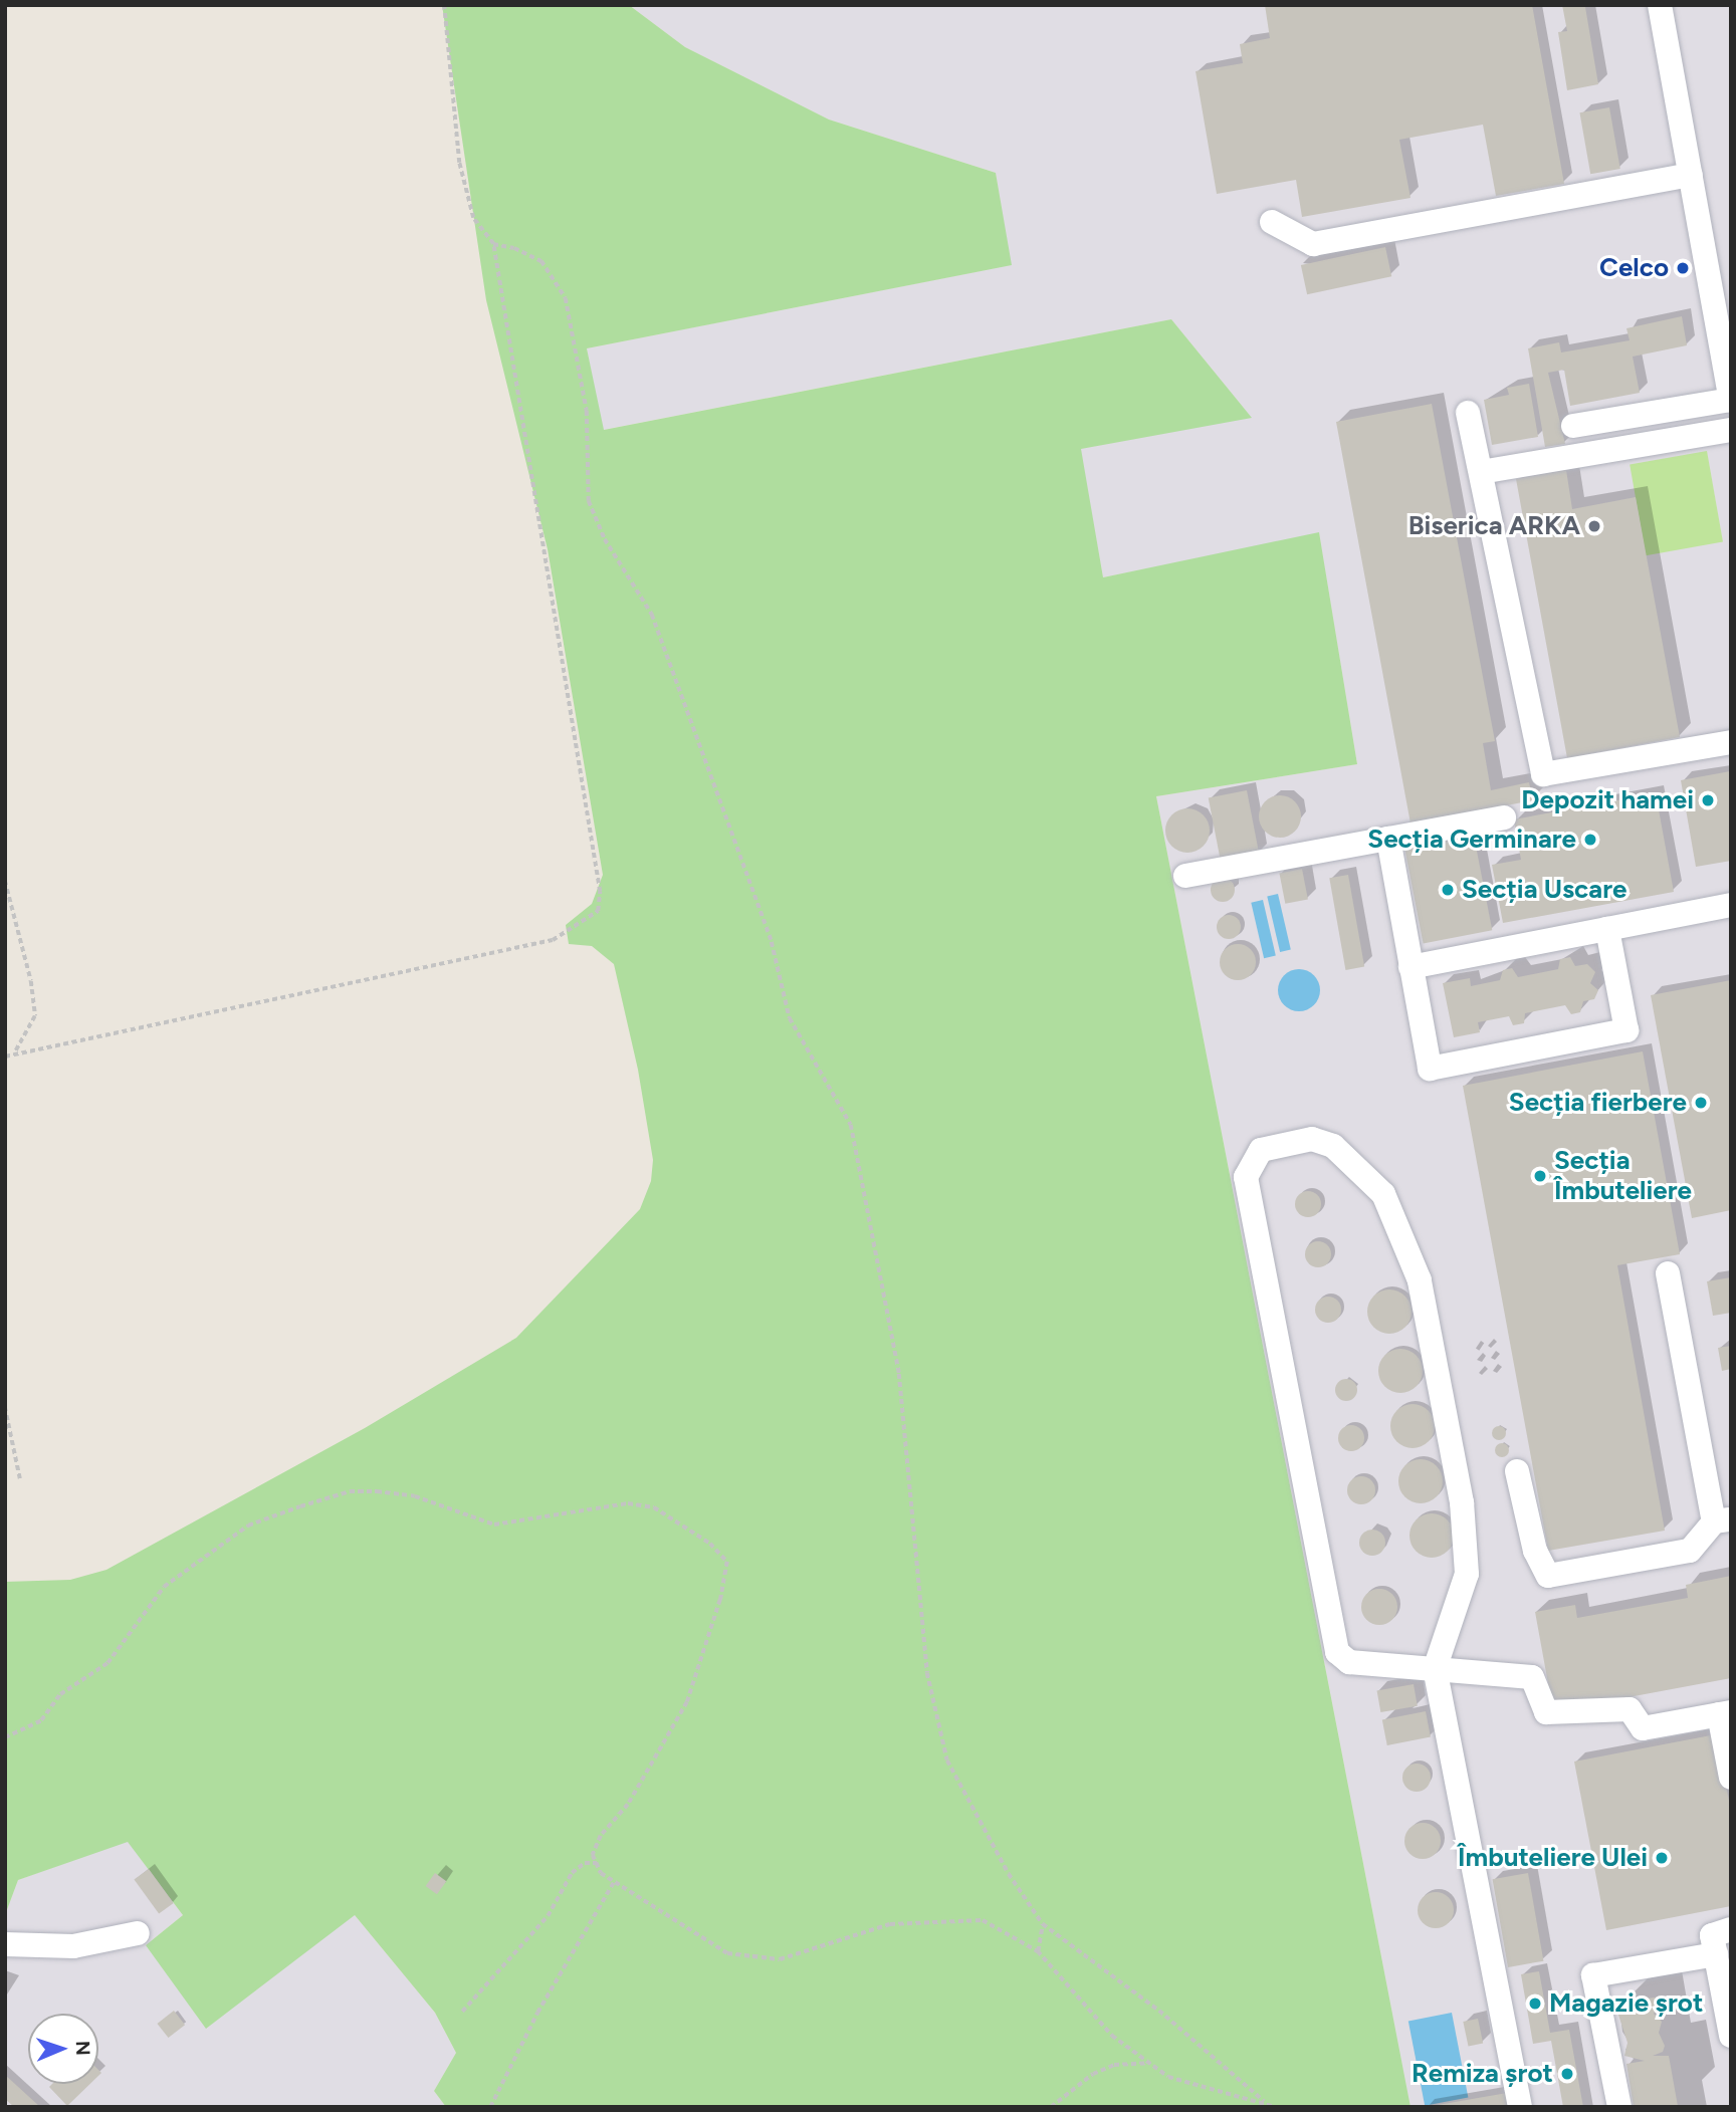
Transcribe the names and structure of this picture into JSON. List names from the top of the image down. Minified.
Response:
{"places":["Celco","Biserica ARKA","Depozit hamei","Secția Germinare","Secția Uscare","Secția fierbere","Secția Îmbuteliere","Îmbuteliere Ulei","Magazie șrot","Remiza șrot"],"north":"right"}
